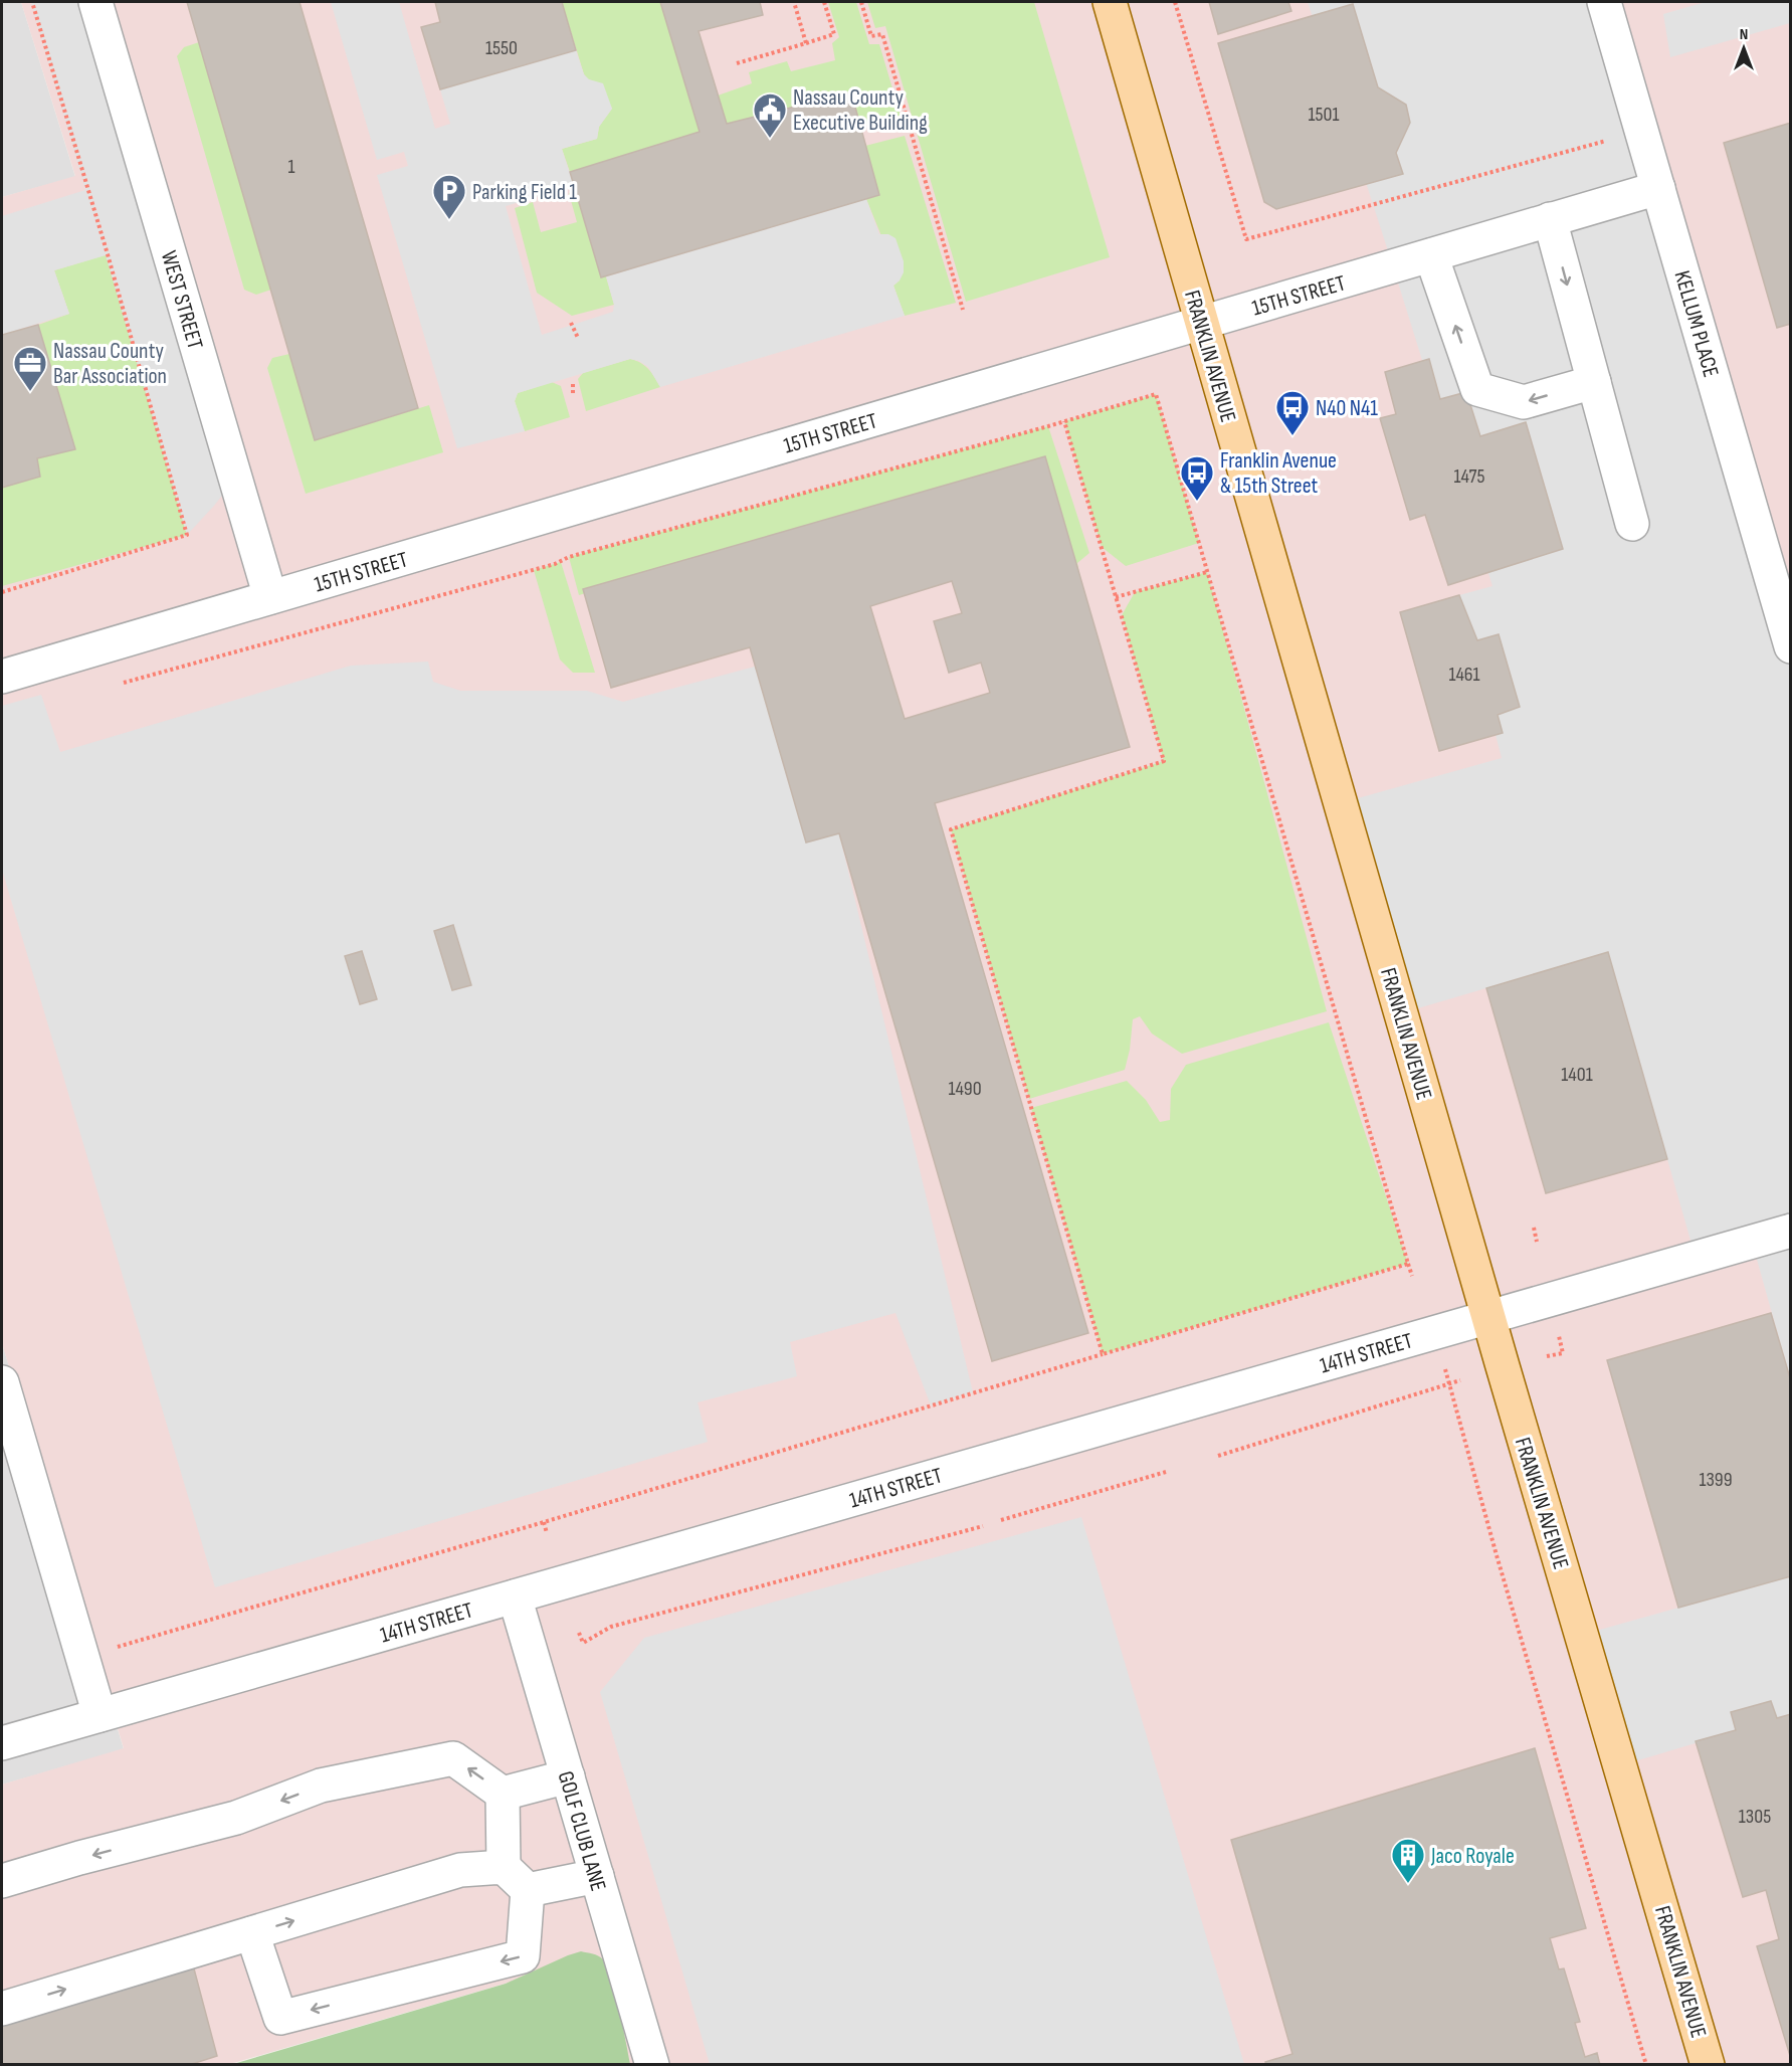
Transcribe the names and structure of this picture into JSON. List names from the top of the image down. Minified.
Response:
{"streets":{"main road":["FRANKLIN AVENUE"],"street":["15TH STREET","WEST STREET","KELLUM PLACE","14TH STREET","GOLF CLUB LANE"]},"crossings":[["15TH STREET","WEST STREET"],["15TH STREET","KELLUM PLACE"],["15TH STREET","FRANKLIN AVENUE"],["FRANKLIN AVENUE","14TH STREET"],["14TH STREET","GOLF CLUB LANE"]],"places":{"public building":["Nassau County Executive Building"],"parking":["Parking Field 1"],"office":["Nassau County Bar Association"],"bus stop":["N40 N41","Franklin Avenue & 15th Street"],"building":["Jaco Royale"]},"house_numbers":["1550","1501","1","1475","1461","1401","1490","1399","1305"],"north":"top"}
